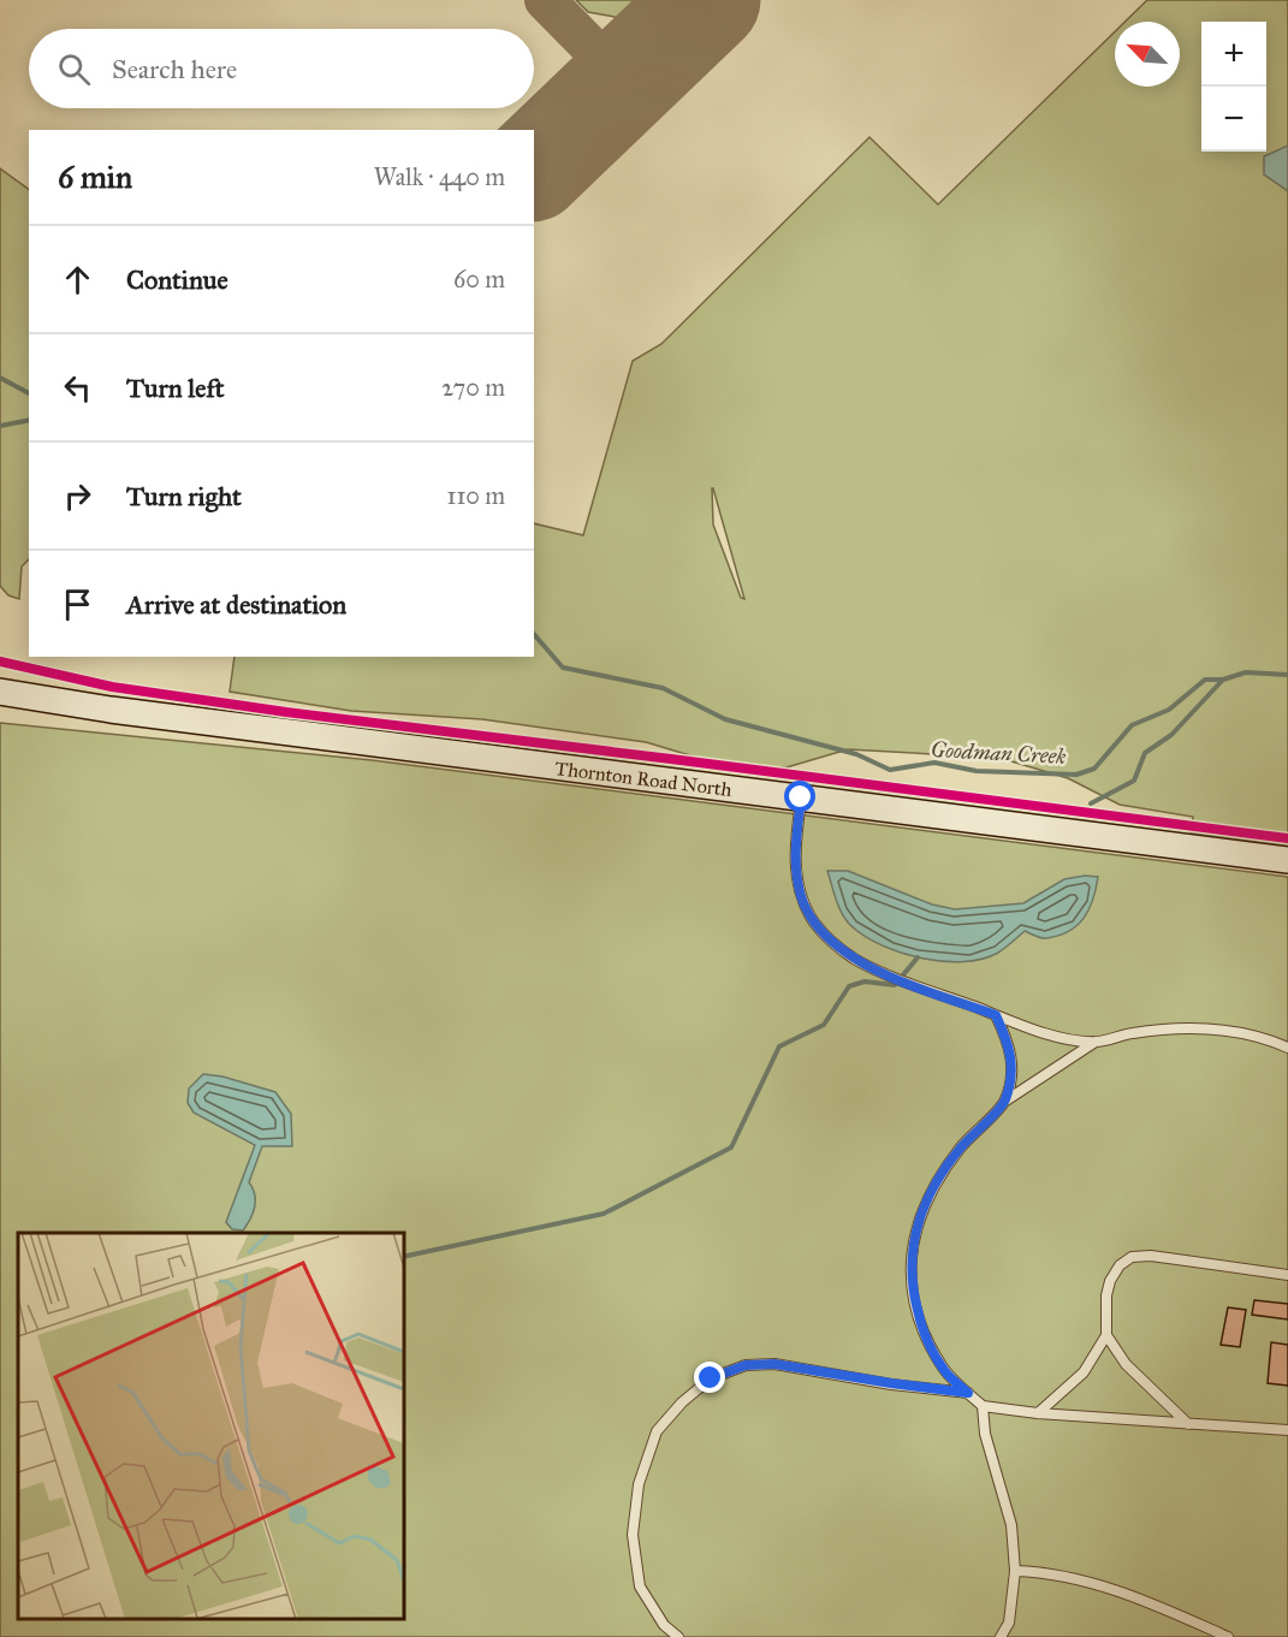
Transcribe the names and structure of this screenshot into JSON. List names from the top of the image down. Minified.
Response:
{"streets":{"main road":["Thornton Road North"]},"water":["Goodman Creek"],"north":"top left","page":{"map_buttons":["+","−"],"search":"Search here","heading":["6 min","Walk · 440 m"],"list":[["Continue","60 m"],["Turn left","270 m"],["Turn right","110 m"],"Arrive at destination"]}}
